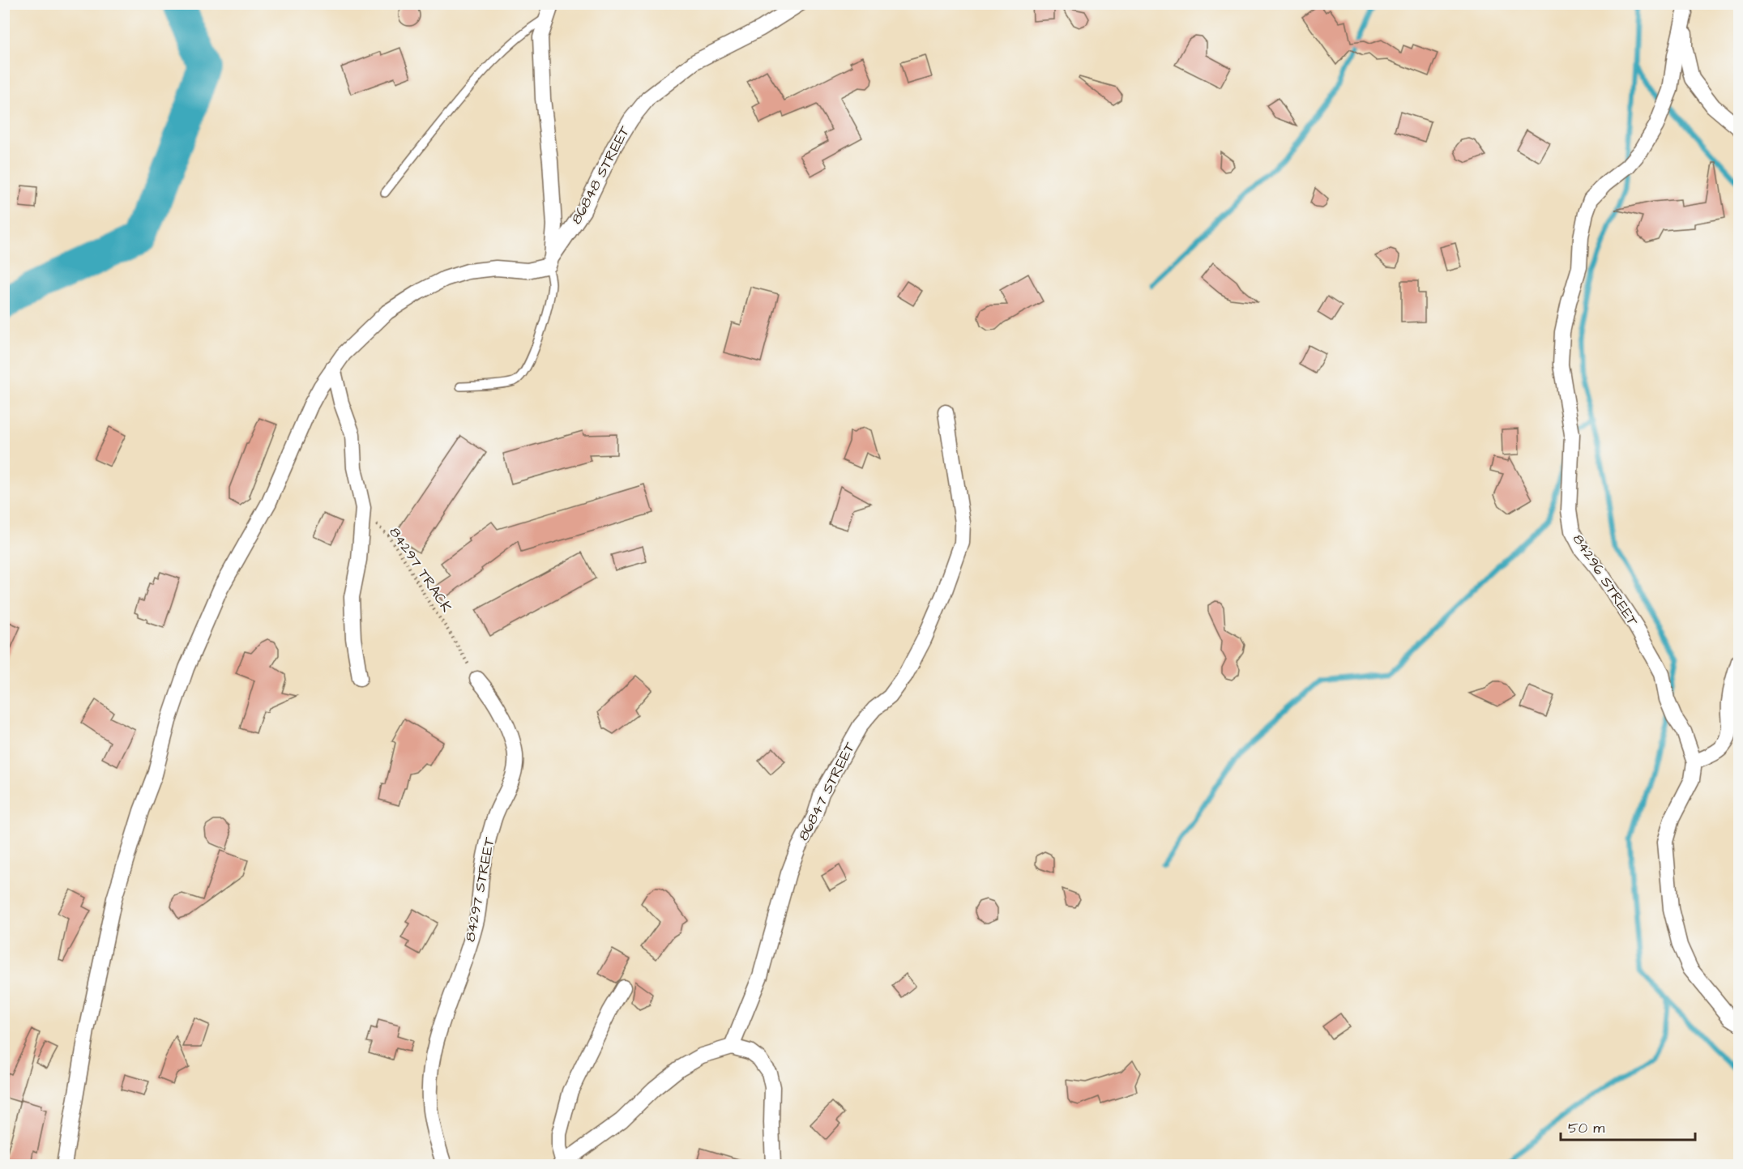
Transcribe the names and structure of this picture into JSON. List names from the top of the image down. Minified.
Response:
{"streets":{"street":["86848 STREET","84296 STREET","86847 STREET","84297 STREET"],"path":["84297 TRACK"]},"crossings":[["84297 TRACK","84297 STREET"]],"scale_bar":"50 m"}
